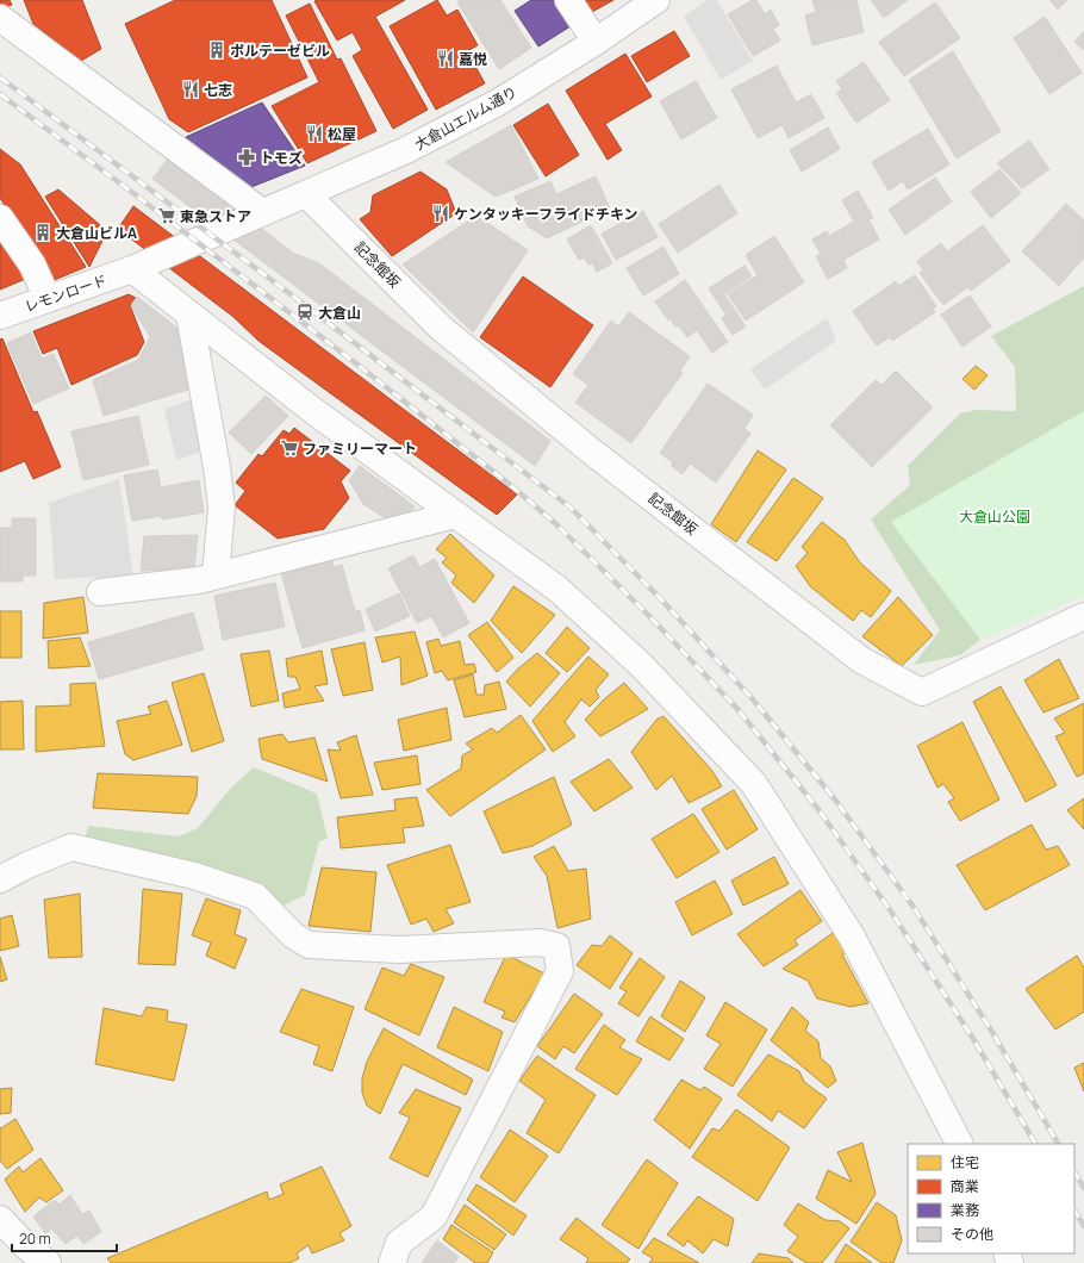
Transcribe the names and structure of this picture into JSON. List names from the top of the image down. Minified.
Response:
{"streets":{"street":["大倉山エルム通り","記念館坂","レモンロード"]},"crossings":[["大倉山エルム通り","記念館坂"],["大倉山エルム通り","レモンロード"]],"parks":["大倉山公園"],"places":{"building":["ポルテーゼビル","大倉山ビルA"],"restaurant":["嘉悦","七志","松屋","ケンタッキーフライドチキン"],"pharmacy":["トモズ"],"supermarket":["東急ストア","ファミリーマート"],"station":["大倉山"]},"legend":["住宅","商業","業務","その他"],"scale_bar":"20 m"}
